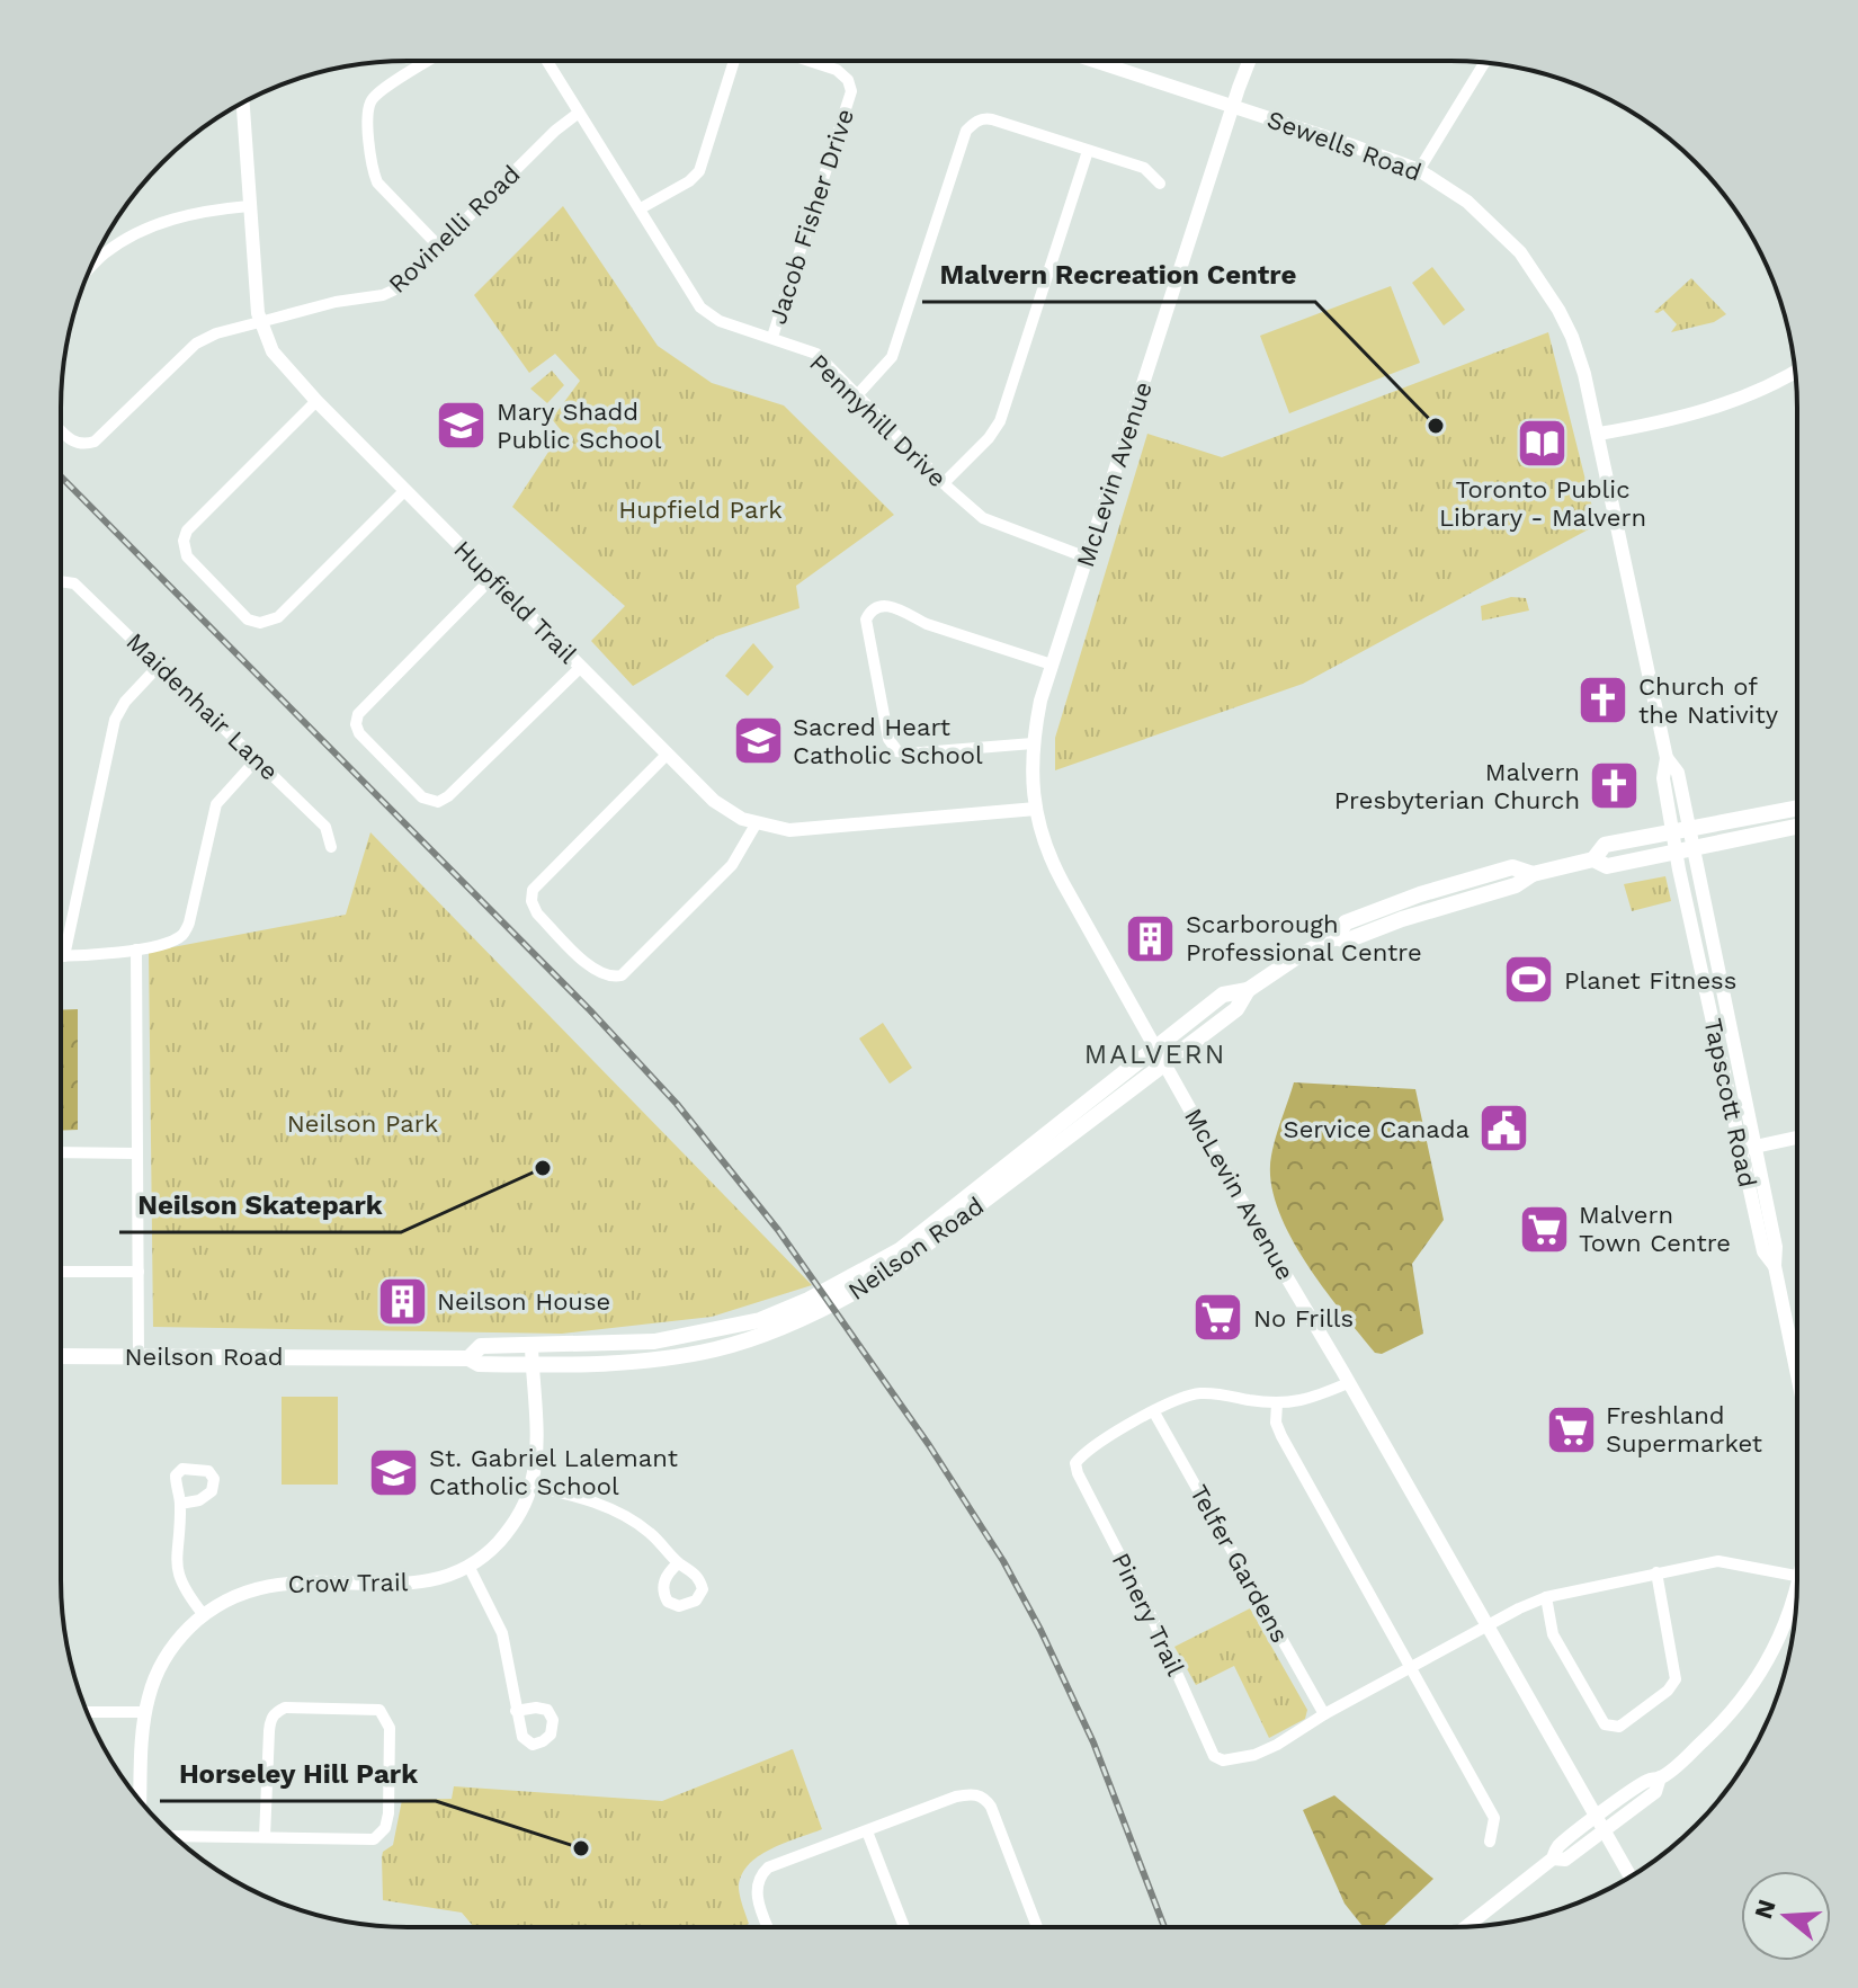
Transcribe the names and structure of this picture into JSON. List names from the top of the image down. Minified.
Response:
{"streets":{"main road":["Neilson Road"],"street":["Sewells Road","Jacob Fisher Drive","Rovinelli Road","Pennyhill Drive","McLevin Avenue","Hupfield Trail","Maidenhair Lane","Tapscott Road","Telfer Gardens","Crow Trail","Pinery Trail"]},"crossings":[["Sewells Road","McLevin Avenue"],["Sewells Road","Tapscott Road"],["Sewells Road","Neilson Road"],["Jacob Fisher Drive","Pennyhill Drive"],["Rovinelli Road","Pennyhill Drive"],["Rovinelli Road","Hupfield Trail"],["Pennyhill Drive","McLevin Avenue"],["McLevin Avenue","Hupfield Trail"],["McLevin Avenue","Neilson Road"],["McLevin Avenue","Pinery Trail"],["Tapscott Road","Neilson Road"],["Neilson Road","Crow Trail"],["Telfer Gardens","Pinery Trail"]],"districts":["MALVERN"],"parks":["Hupfield Park","Neilson Park"],"places":{"school or university":["Mary Shadd Public School","Sacred Heart Catholic School","St. Gabriel Lalemant Catholic School"],"other":["Malvern Recreation Centre","Neilson Skatepark","Horseley Hill Park"],"library":["Toronto Public Library - Malvern"],"church":["Church of the Nativity","Malvern Presbyterian Church"],"building":["Scarborough Professional Centre","Neilson House"],"sports":["Planet Fitness"],"public building":["Service Canada"],"supermarket":["Malvern Town Centre","No Frills","Freshland Supermarket"]},"north":"left"}
